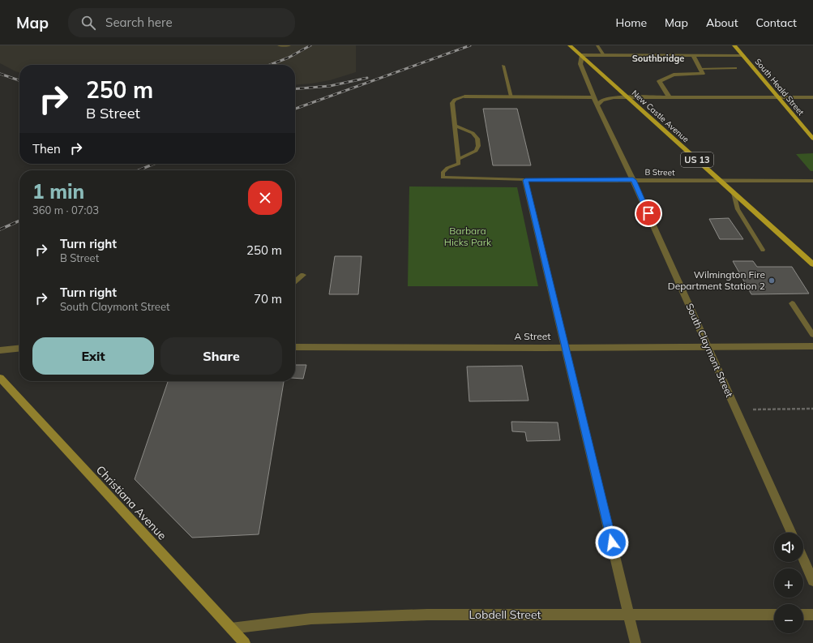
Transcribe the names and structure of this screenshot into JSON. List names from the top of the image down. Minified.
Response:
{"streets":{"main road":["South Heald Street","New Castle Avenue","US 13","Christiana Avenue"],"street":["B Street","A Street","South Claymont Street","Lobdell Street"]},"crossings":[["New Castle Avenue","US 13"],["New Castle Avenue","B Street"],["New Castle Avenue","South Claymont Street"],["US 13","South Claymont Street"],["B Street","South Claymont Street"],["A Street","South Claymont Street"],["Christiana Avenue","Lobdell Street"]],"districts":["Southbridge"],"parks":["Barbara Hicks Park"],"places":["Wilmington Fire Department Station 2"],"page":{"header":"Map","search":"Search here","nav":["Home","Map","About","Contact"],"turn":["250 m","B Street"],"then":"Then","heading":["1 min","360 m · 07:03"],"list":[{"name":"Turn right","note":"B Street","value":"250 m"},{"name":"Turn right","note":"South Claymont Street","value":"70 m"}],"buttons":["Exit","Share"],"map_buttons":["+","−"]}}
